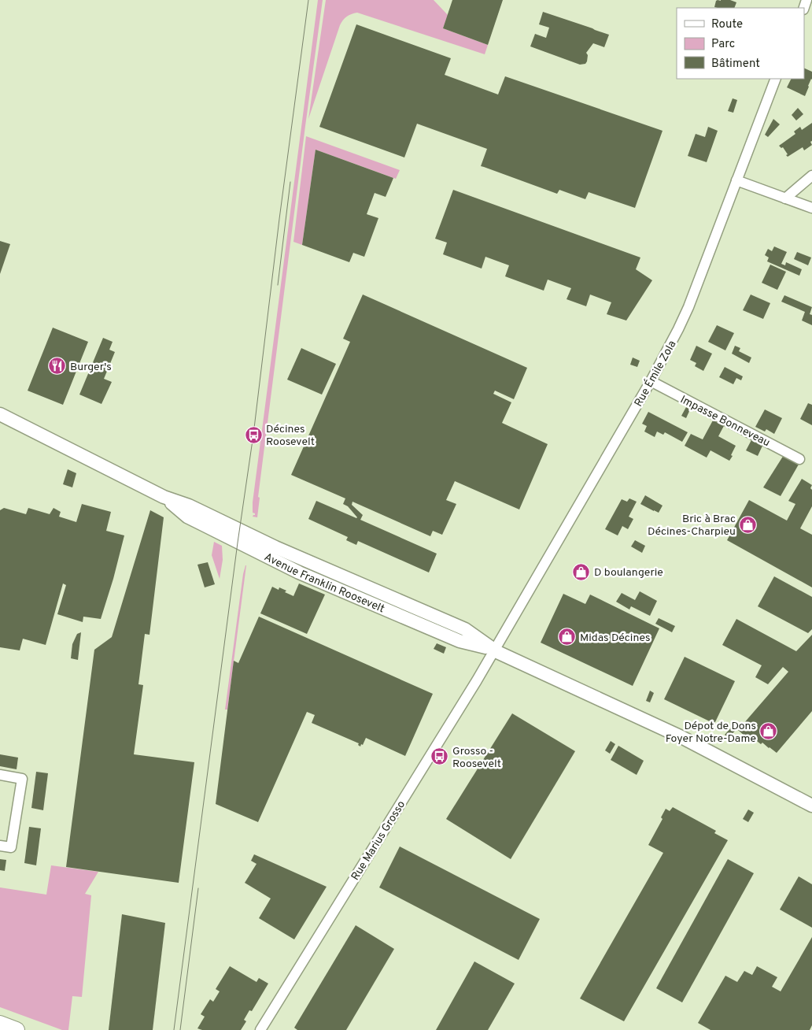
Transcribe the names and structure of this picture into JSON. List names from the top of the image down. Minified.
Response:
{"streets":{"street":["Rue Émile Zola","Impasse Bonneveau","Avenue Franklin Roosevelt","Rue Marius Grosso"]},"crossings":[["Rue Émile Zola","Impasse Bonneveau"],["Rue Émile Zola","Avenue Franklin Roosevelt"],["Rue Émile Zola","Rue Marius Grosso"],["Avenue Franklin Roosevelt","Rue Marius Grosso"]],"places":{"restaurant":["Burger's"],"bus stop":["Décines Roosevelt","Grosso - Roosevelt"],"shop":["Bric à Brac Décines-Charpieu","D boulangerie","Midas Décines","Dépot de Dons Foyer Notre-Dame"]},"legend":["Route","Parc","Bâtiment"]}
